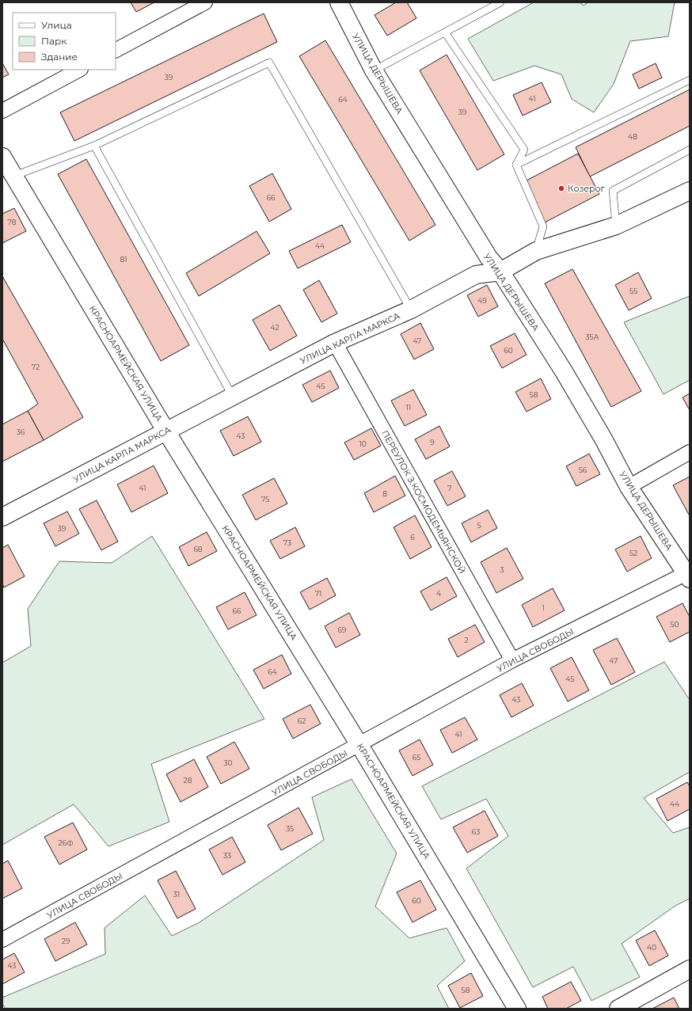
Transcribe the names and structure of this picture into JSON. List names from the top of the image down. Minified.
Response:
{"streets":{"street":["УЛИЦА ДЕРЫШЕВА","УЛИЦА КАРЛА МАРКСА","КРАСНОАРМЕЙСКАЯ УЛИЦА","ПЕРЕУЛОК З.КОСМОДЕМЬЯНСКОЙ","УЛИЦА СВОБОДЫ"]},"crossings":[["УЛИЦА ДЕРЫШЕВА","УЛИЦА КАРЛА МАРКСА"],["УЛИЦА ДЕРЫШЕВА","УЛИЦА СВОБОДЫ"],["УЛИЦА КАРЛА МАРКСА","КРАСНОАРМЕЙСКАЯ УЛИЦА"],["УЛИЦА КАРЛА МАРКСА","ПЕРЕУЛОК З.КОСМОДЕМЬЯНСКОЙ"],["КРАСНОАРМЕЙСКАЯ УЛИЦА","УЛИЦА СВОБОДЫ"],["ПЕРЕУЛОК З.КОСМОДЕМЬЯНСКОЙ","УЛИЦА СВОБОДЫ"]],"places":["Козерог"],"house_numbers":["39","41","64","39","48","66","78","44","81","55","49","42","35А","47","60","72","45","58","11","36","43","9","10","56","41","7","8","75","5","39","6","73","68","52","3","71","4","1","66","50","69","2","47","64","45","43","62","41","65","30","28","44","35","63","26Ф","33","31","60","29","40","43","58"],"legend":["Улица","Парк","Здание"]}
